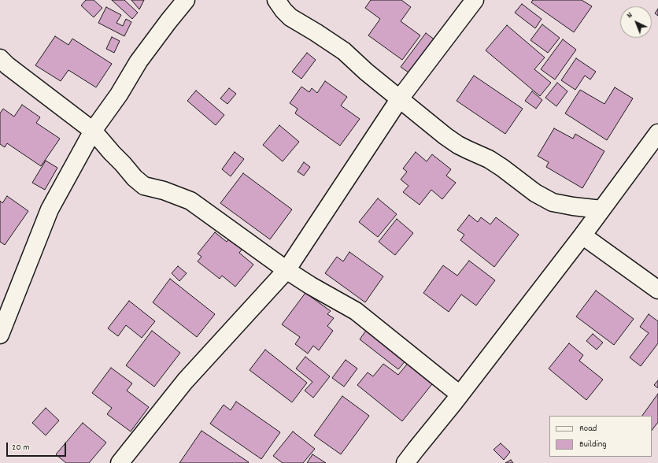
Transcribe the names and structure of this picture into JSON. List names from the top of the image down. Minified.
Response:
{"legend":["Road","Building"],"scale_bar":"20 m","north":"top left"}
